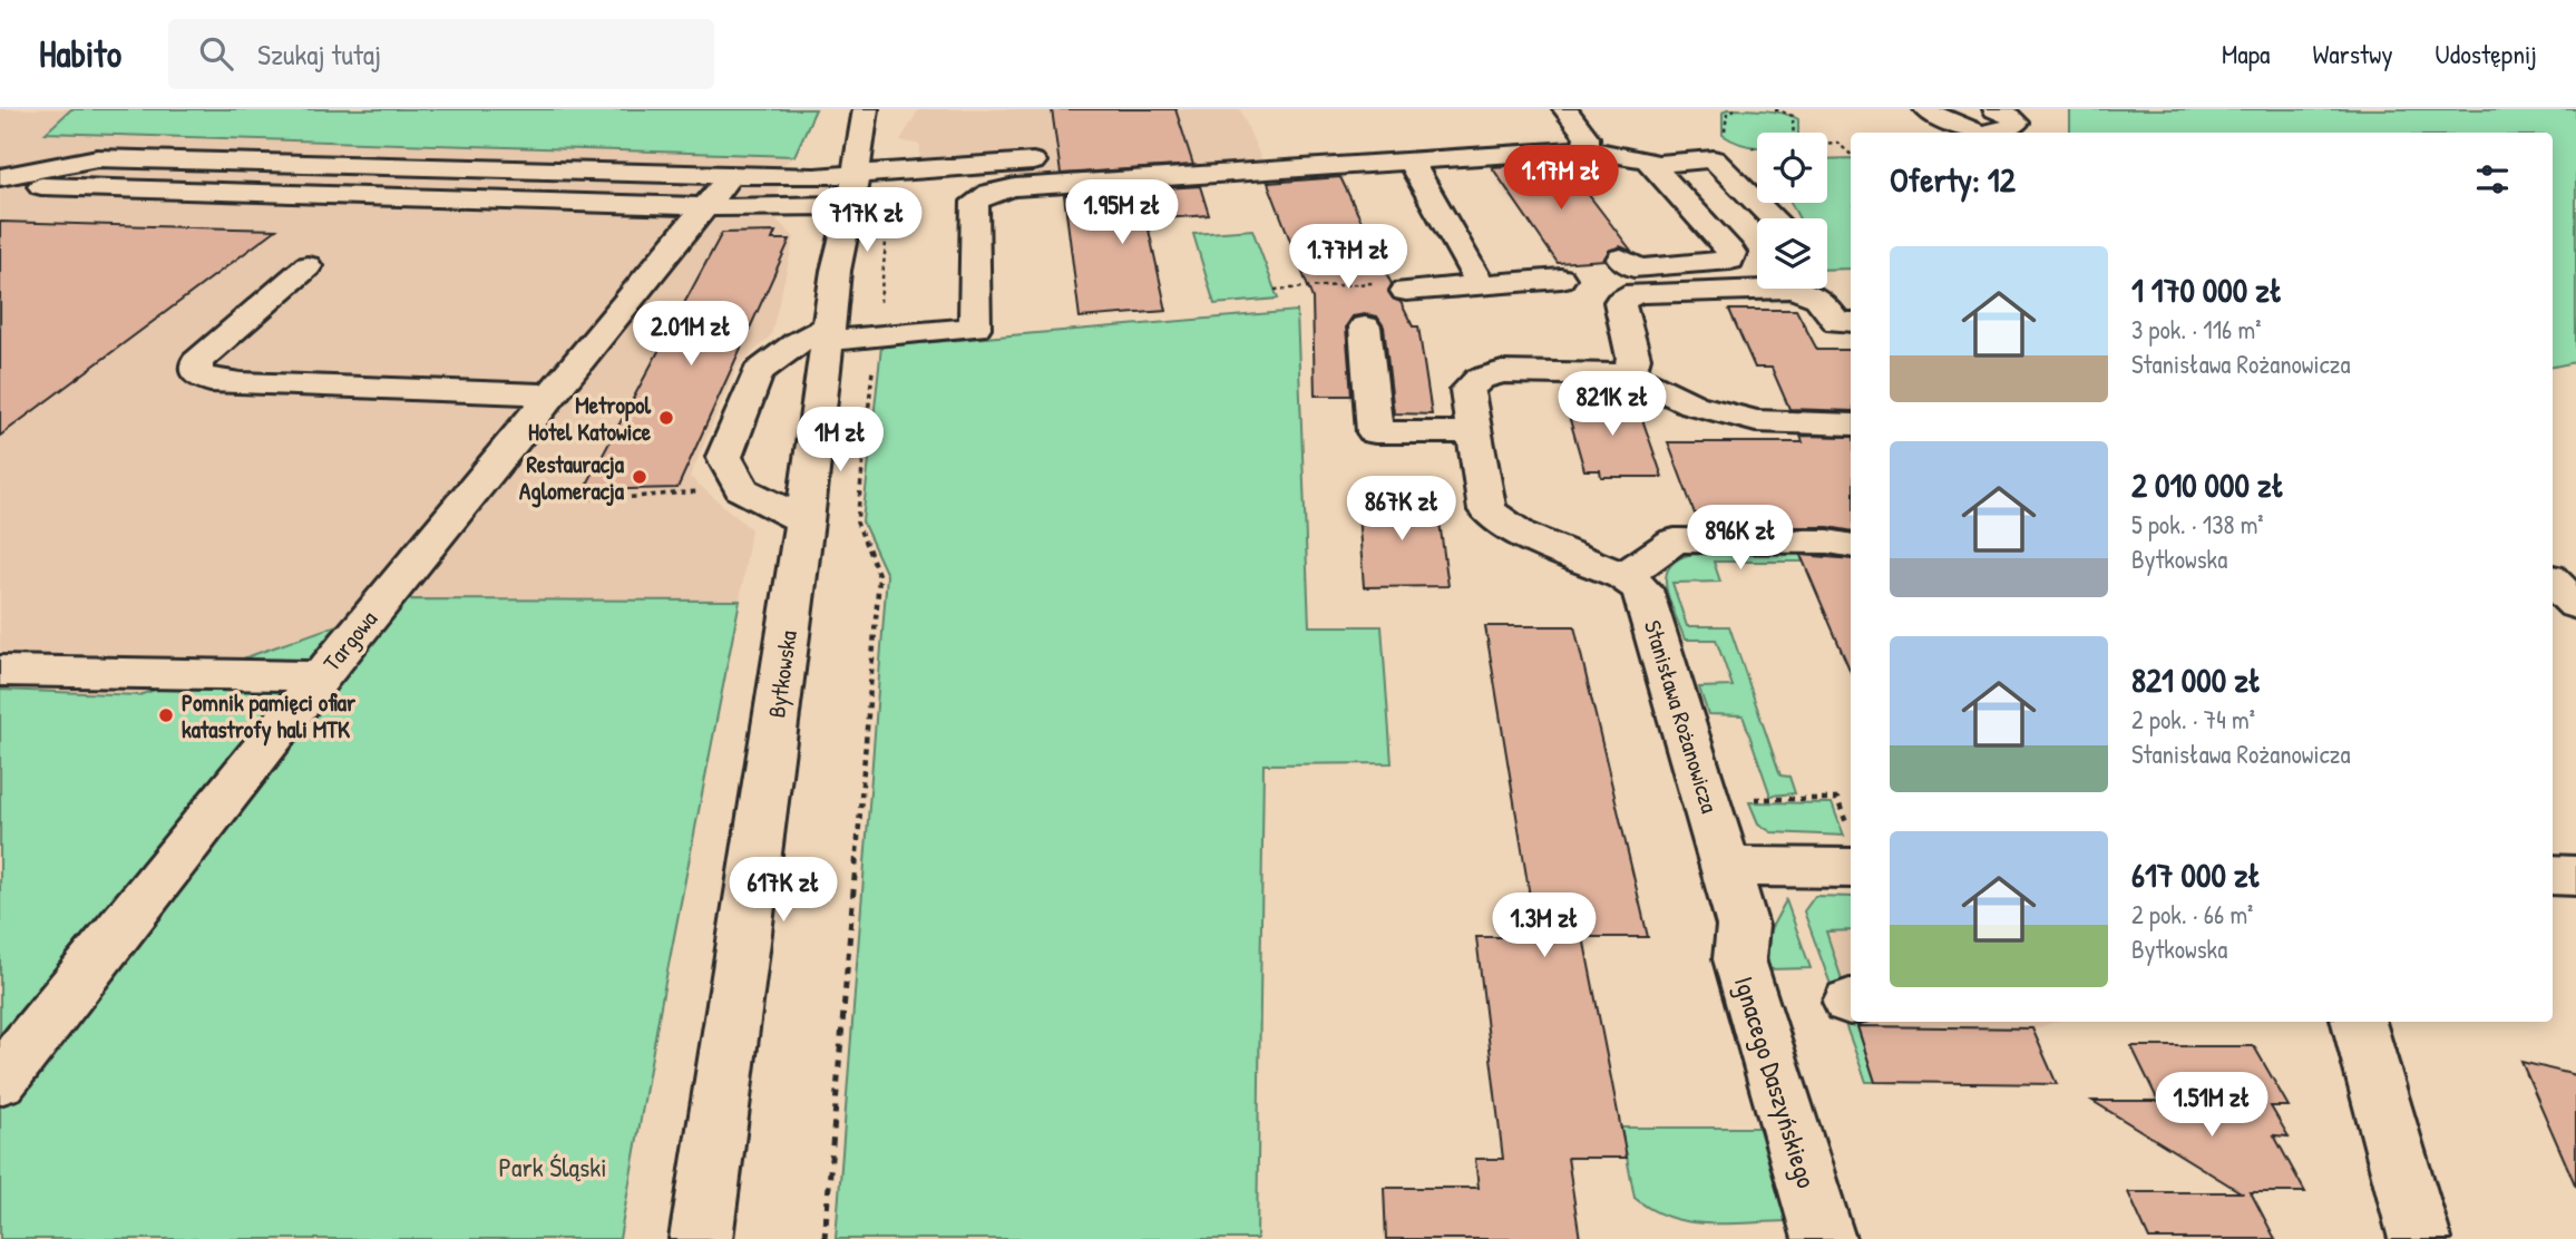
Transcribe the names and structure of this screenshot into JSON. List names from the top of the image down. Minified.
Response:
{"streets":{"street":["Targowa","Bytkowska","Stanisława Rożanowicza","Ignacego Daszyńskiego"]},"crossings":[["Stanisława Rożanowicza","Ignacego Daszyńskiego"]],"parks":["Park Śląski"],"places":["Metropol Hotel Katowice","Restauracja Aglomeracja","Pomnik pamięci ofiar katastrofy hali MTK"],"page":{"header":"Habito","search":"Szukaj tutaj","nav":["Mapa","Warstwy","Udostępnij"],"heading":"Oferty: 12","price":["1.17M zł","1.95M zł","717K zł","1.77M zł","2.01M zł","821K zł","1M zł","867K zł","896K zł","617K zł","1.3M zł","1.51M zł"],"list":[{"name":"1 170 000 zł","note":"3 pok. · 116 m² · Stanisława Rożanowicza"},{"name":"2 010 000 zł","note":"5 pok. · 138 m² · Bytkowska"},{"name":"821 000 zł","note":"2 pok. · 74 m² · Stanisława Rożanowicza"},{"name":"617 000 zł","note":"2 pok. · 66 m² · Bytkowska"}]}}
